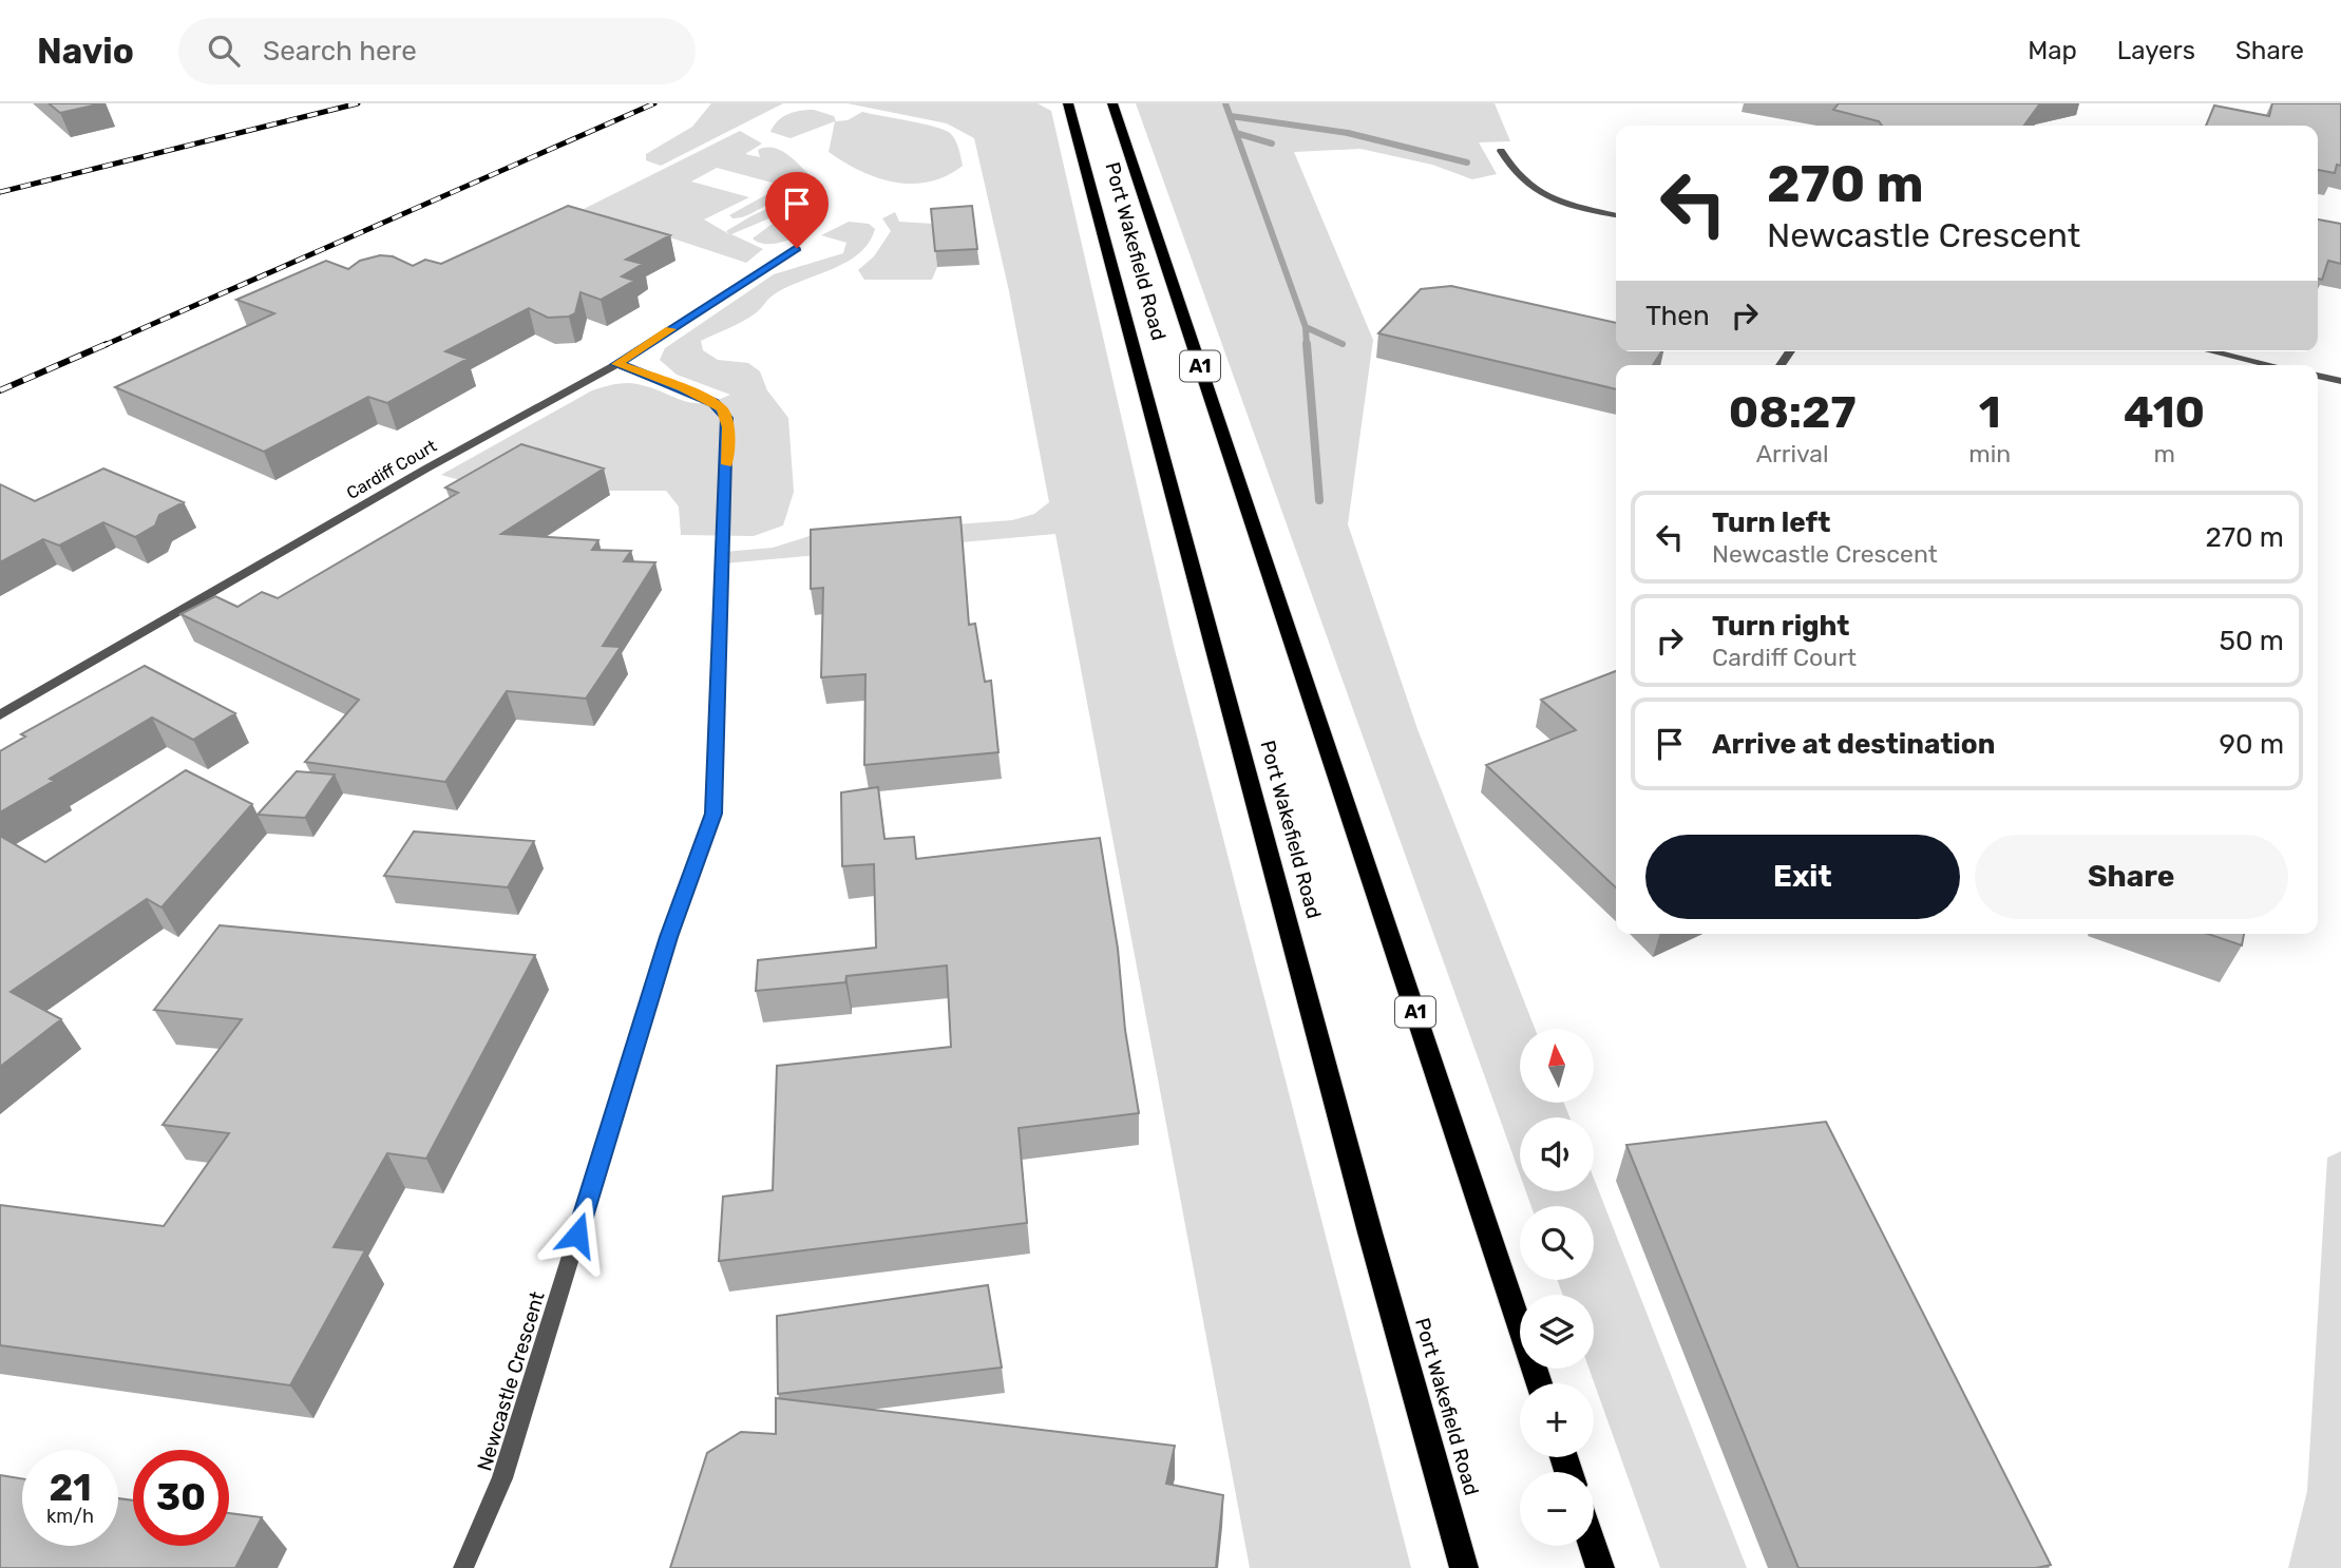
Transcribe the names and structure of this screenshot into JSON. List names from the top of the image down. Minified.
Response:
{"streets":{"highway":["Port Wakefield Road","A1"],"street":["Cardiff Court","Newcastle Crescent"]},"crossings":[["Cardiff Court","Newcastle Crescent"]],"north":"top","page":{"header":"Navio","search":"Search here","nav":["Map","Layers","Share"],"turn":["270 m","Newcastle Crescent"],"then":"Then","eta":["08:27","Arrival","1","min","410","m"],"list":[{"name":"Turn left","note":"Newcastle Crescent","value":"270 m"},{"name":"Turn right","note":"Cardiff Court","value":"50 m"},{"name":"Arrive at destination","value":"90 m"}],"buttons":["Exit","Share"],"map_buttons":["+","−"],"speed":"21 km/h","limit":"30"}}
